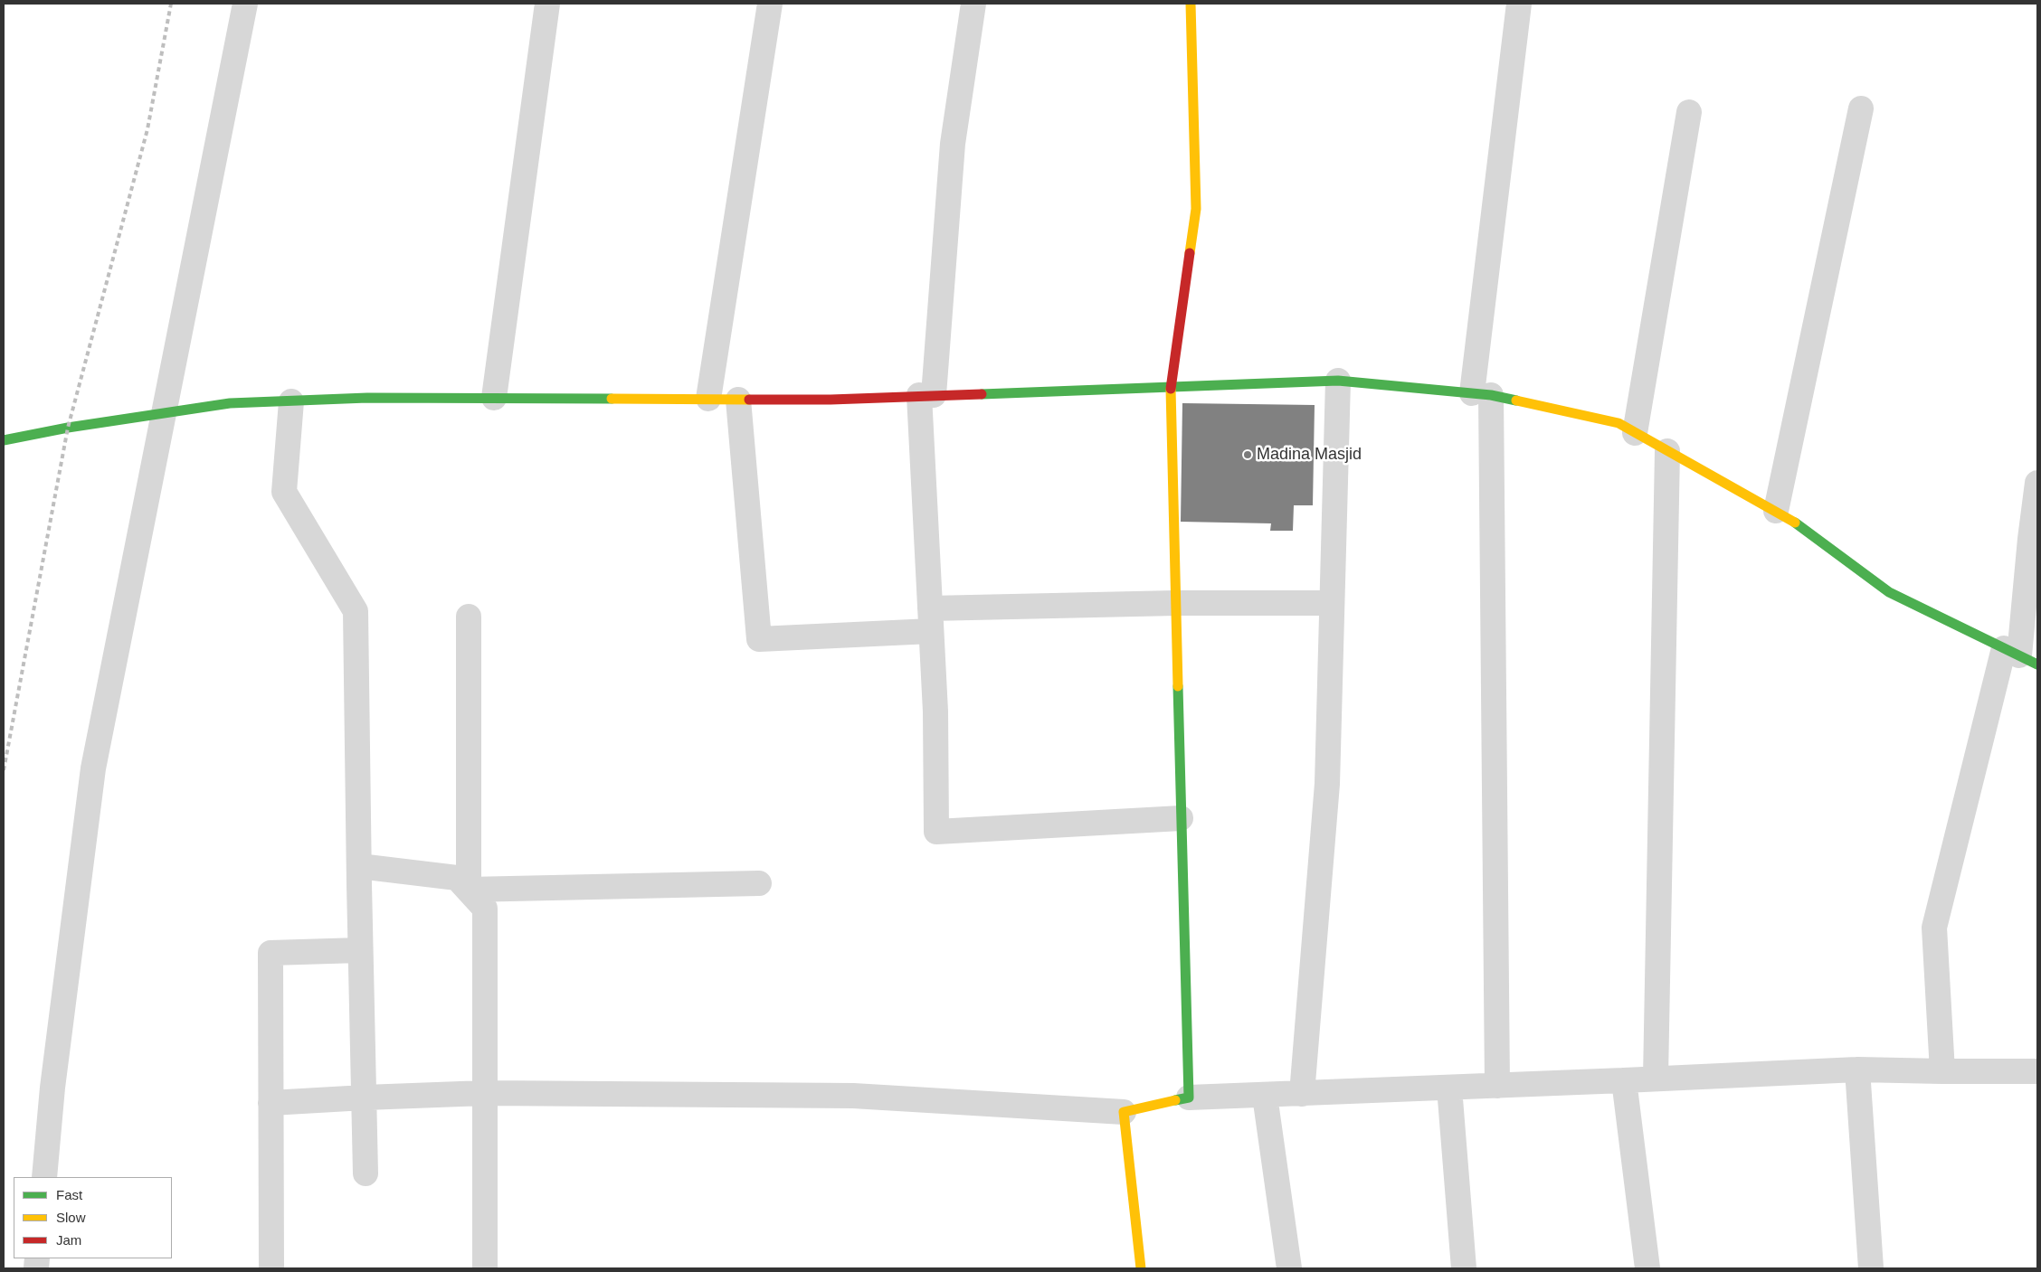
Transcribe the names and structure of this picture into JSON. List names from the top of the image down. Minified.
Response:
{"places":["Madina Masjid"],"legend":["Fast","Slow","Jam"]}
